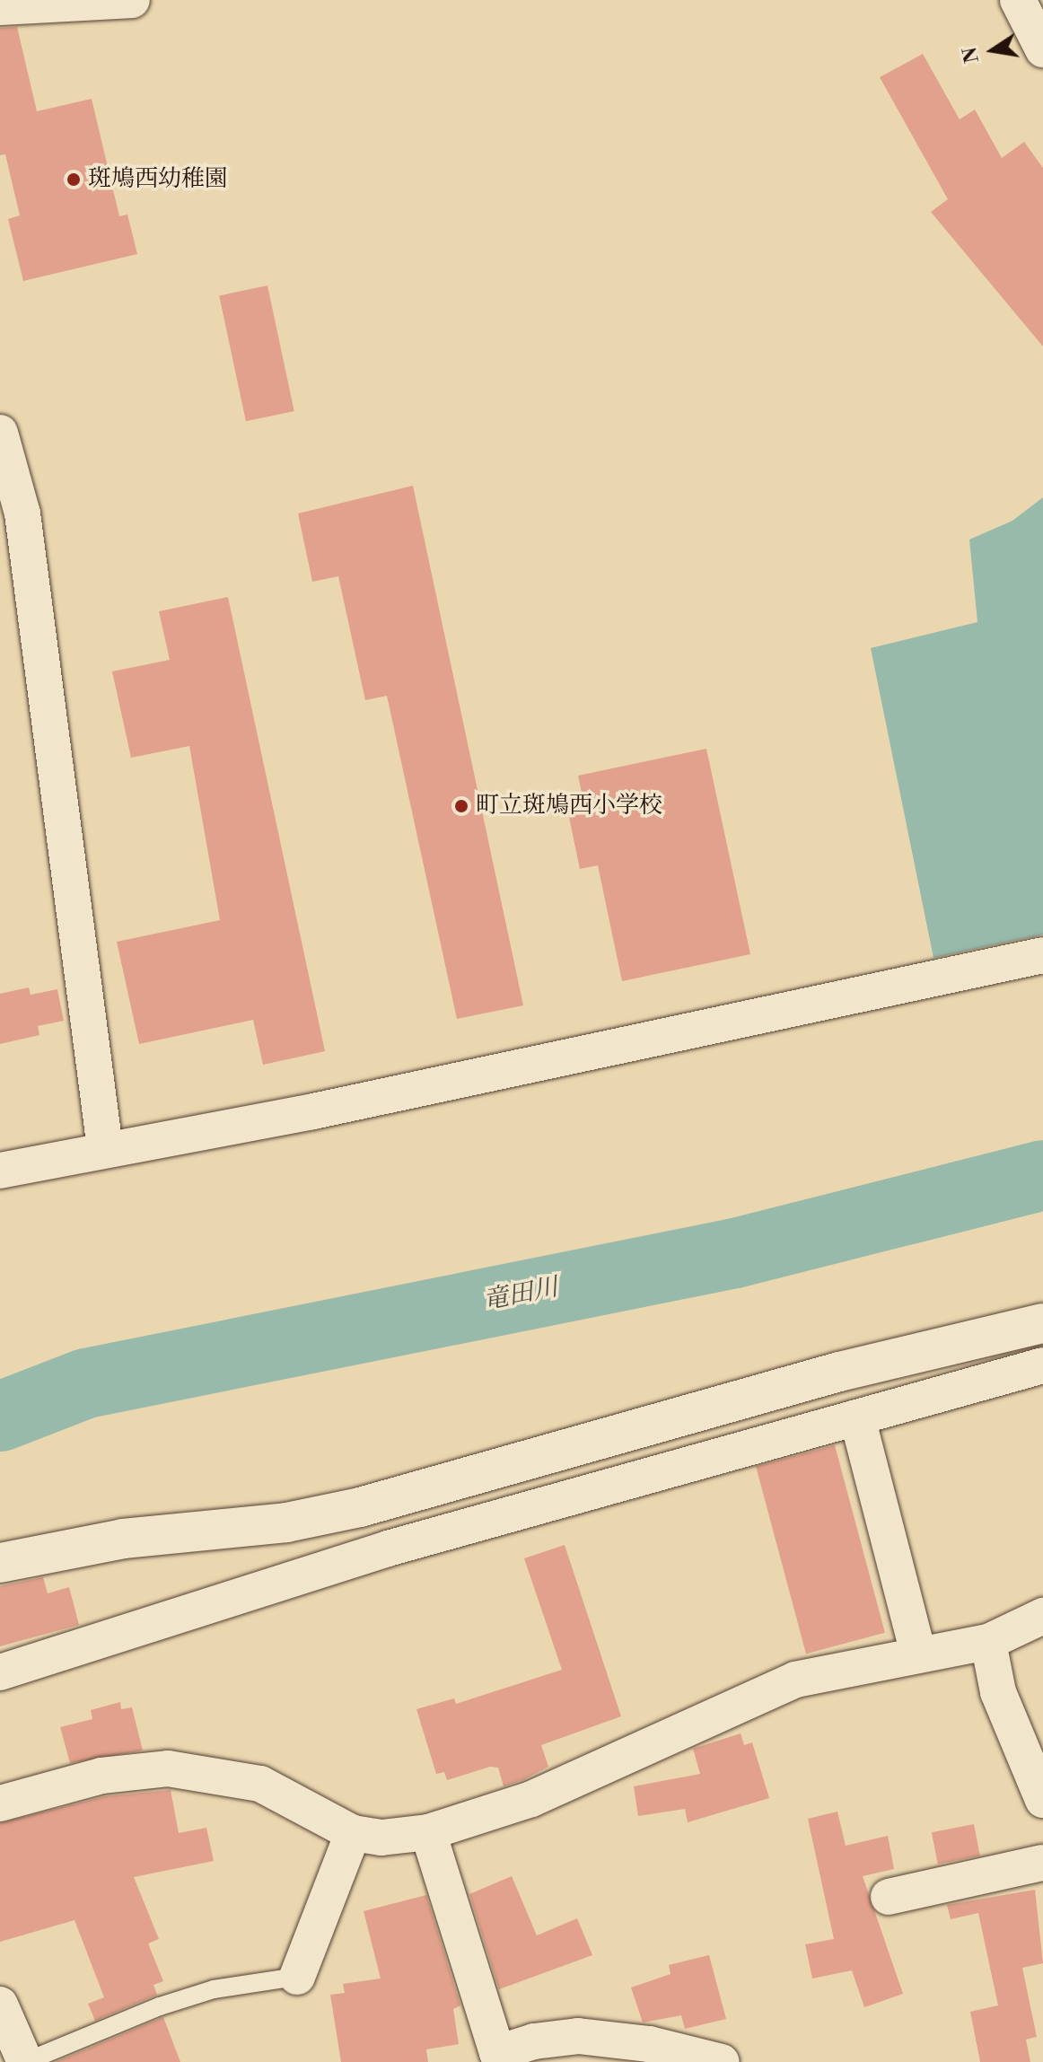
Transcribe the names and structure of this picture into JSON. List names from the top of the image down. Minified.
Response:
{"water":["竜田川"],"places":["斑鳩西幼稚園","町立斑鳩西小学校"],"north":"left"}
